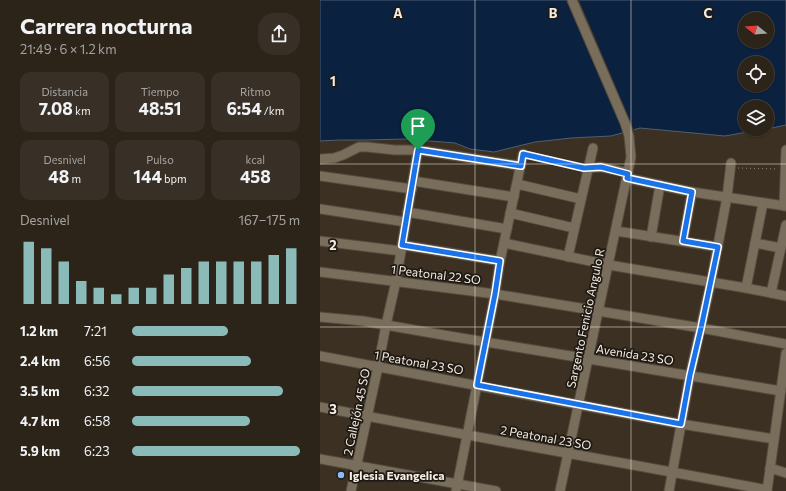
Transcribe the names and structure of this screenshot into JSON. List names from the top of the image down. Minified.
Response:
{"streets":{"street":["1 Peatonal 22 SO","Sargento Fenicio Angulo R","Avenida 23 SO","1 Peatonal 23 SO","2 Callejón 45 SO","2 Peatonal 23 SO"]},"crossings":[["1 Peatonal 22 SO","Sargento Fenicio Angulo R"],["1 Peatonal 22 SO","2 Callejón 45 SO"],["Sargento Fenicio Angulo R","Avenida 23 SO"],["Sargento Fenicio Angulo R","1 Peatonal 23 SO"],["Sargento Fenicio Angulo R","2 Peatonal 23 SO"],["Avenida 23 SO","2 Callejón 45 SO"],["1 Peatonal 23 SO","2 Callejón 45 SO"],["2 Callejón 45 SO","2 Peatonal 23 SO"]],"places":["Iglesia Evangelica"],"north":"left","page":{"heading":["Carrera nocturna","21:49 · 6 × 1.2 km"],"stats":[["Distancia","7.08 km"],["Tiempo","48:51"],["Ritmo","6:54 /km"],["Desnivel","48 m"],["Pulso","144 bpm"],["kcal","458"]],"chart":["Desnivel","167–175 m"],"list":[{"name":"1.2 km","note":"7:21"},{"name":"2.4 km","note":"6:56"},{"name":"3.5 km","note":"6:32"},{"name":"4.7 km","note":"6:58"},{"name":"5.9 km","note":"6:23"}]},"grid":{"columns":["A","B","C"],"rows":["1","2","3"]}}
